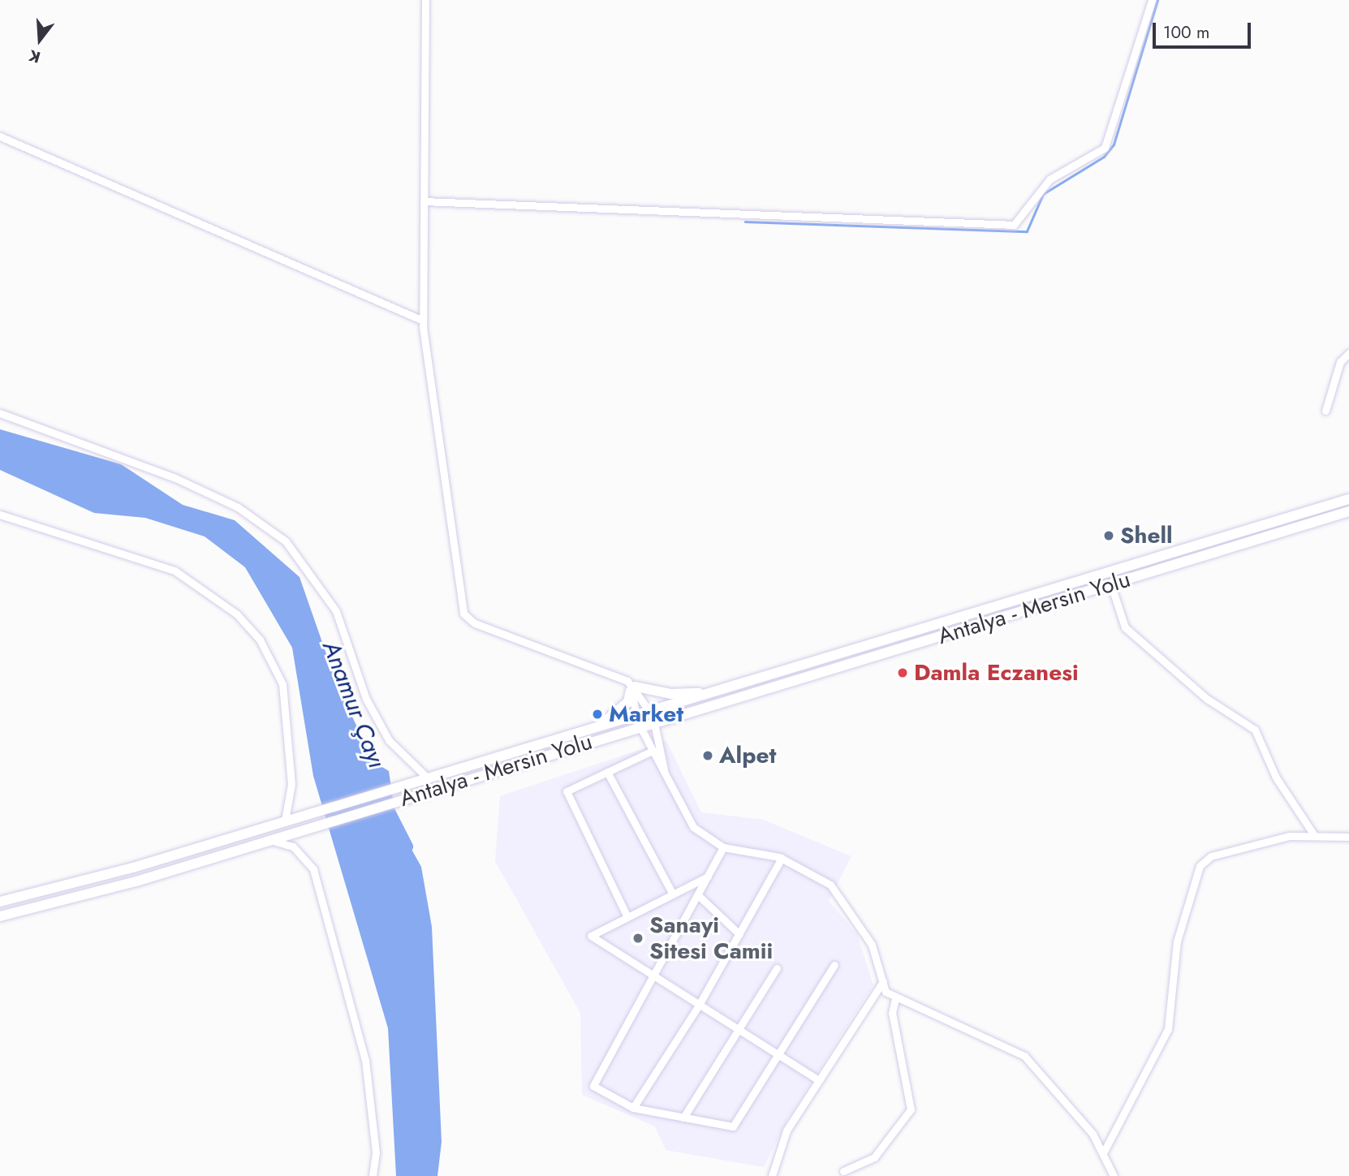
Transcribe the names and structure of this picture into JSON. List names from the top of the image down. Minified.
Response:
{"streets":{"highway":["Antalya - Mersin Yolu"]},"water":["Anamur Çayı"],"places":["Shell","Damla Eczanesi","Market","Alpet","Sanayi Sitesi Camii"],"scale_bar":"100 m","north":"bottom"}
